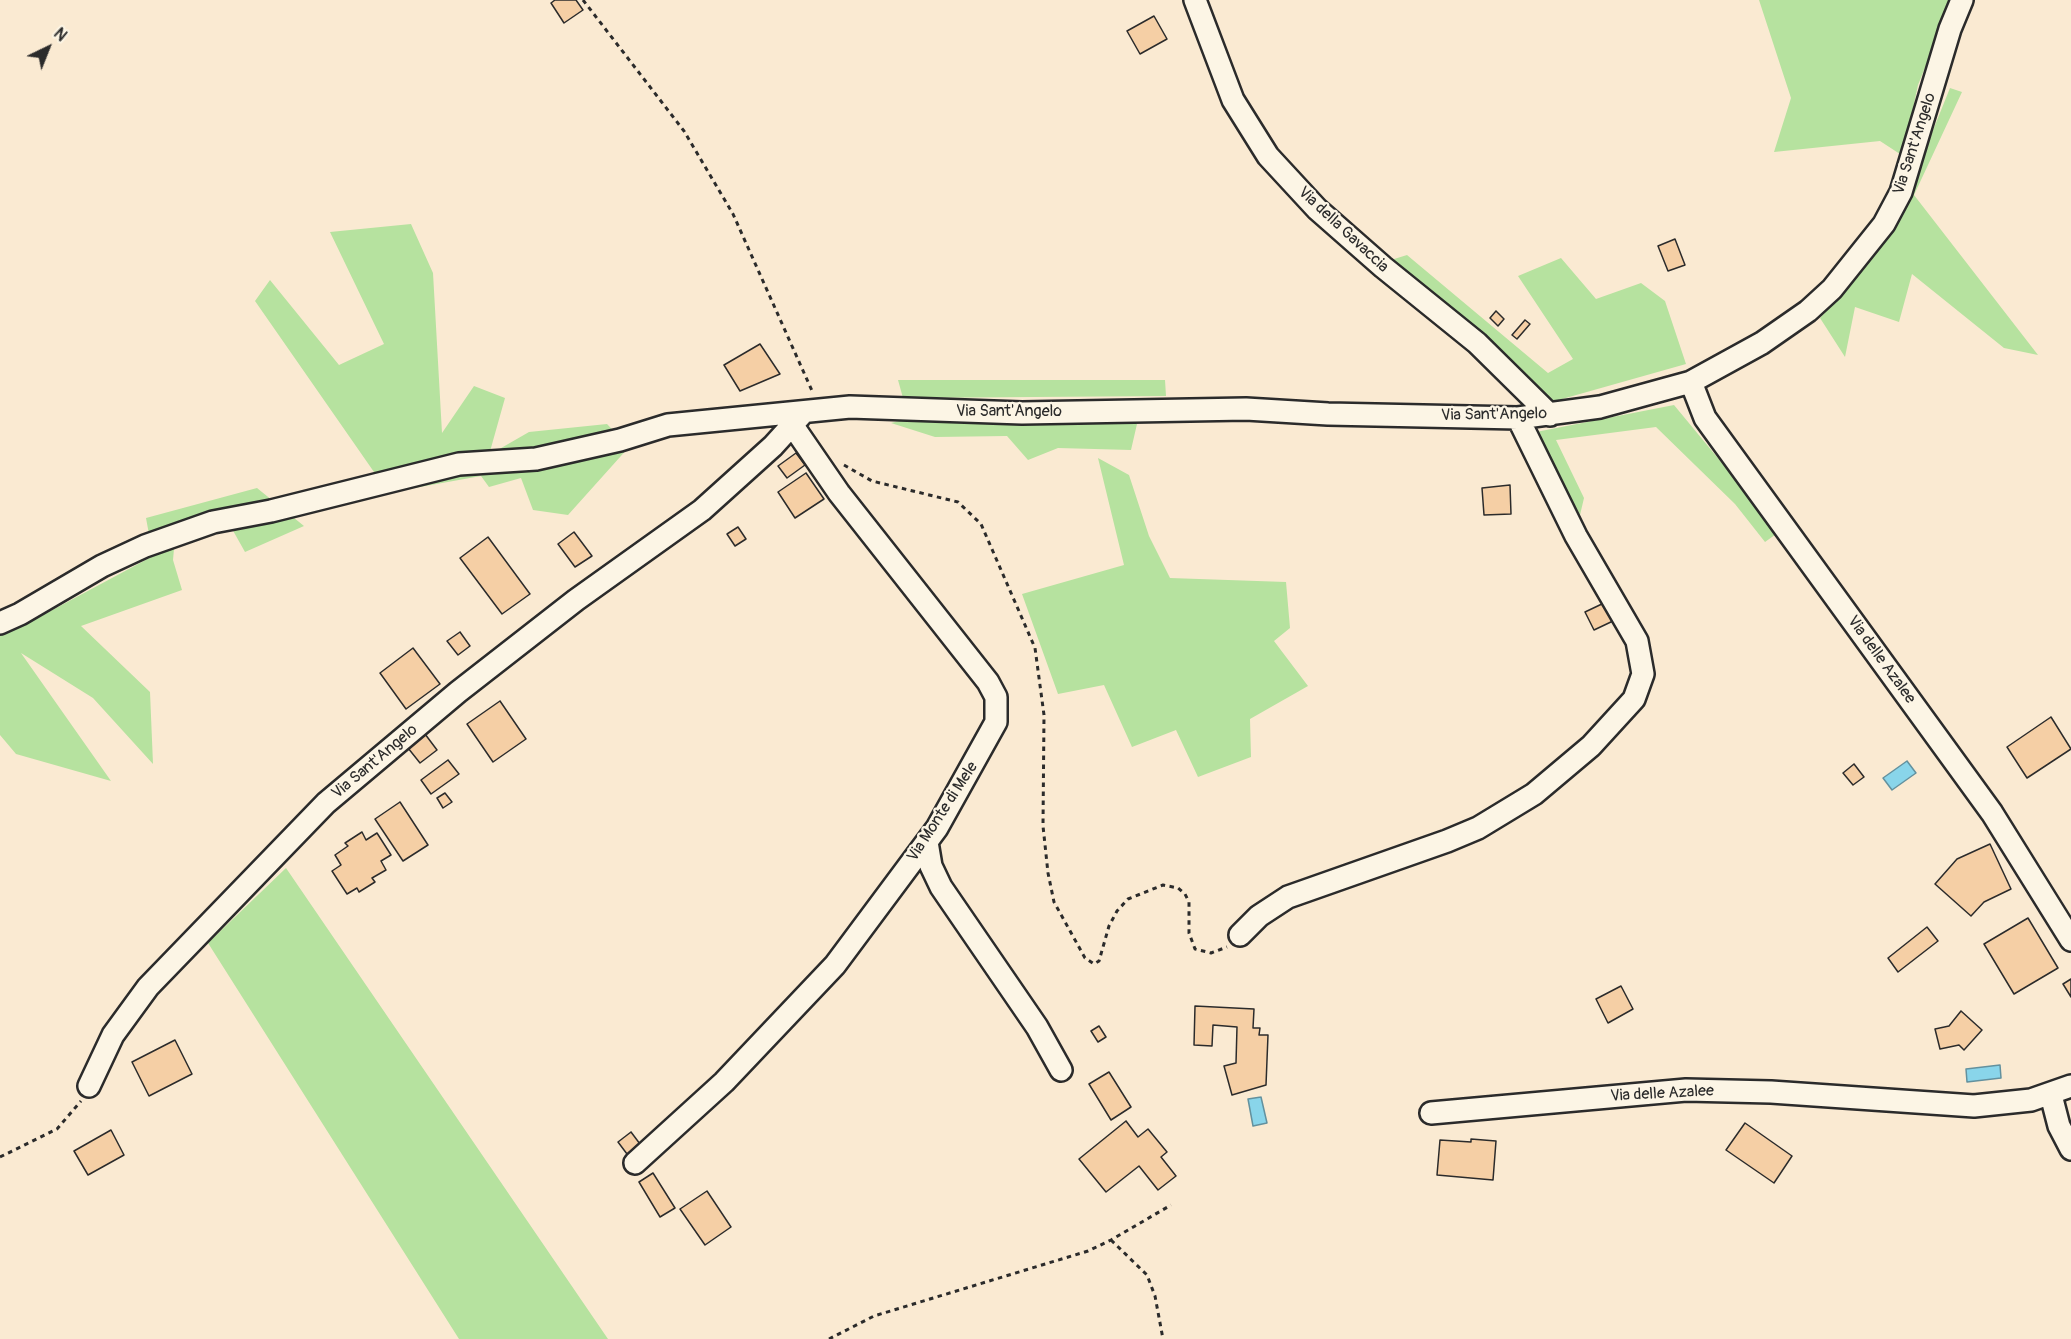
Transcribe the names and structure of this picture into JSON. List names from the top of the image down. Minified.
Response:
{"streets":{"street":["Via Sant'Angelo","Via della Gavaccia","Via delle Azalee","Via Monte di Mele"]},"crossings":[["Via Sant'Angelo","Via della Gavaccia"],["Via Sant'Angelo","Via delle Azalee"],["Via Sant'Angelo","Via Monte di Mele"]],"north":"top right"}
